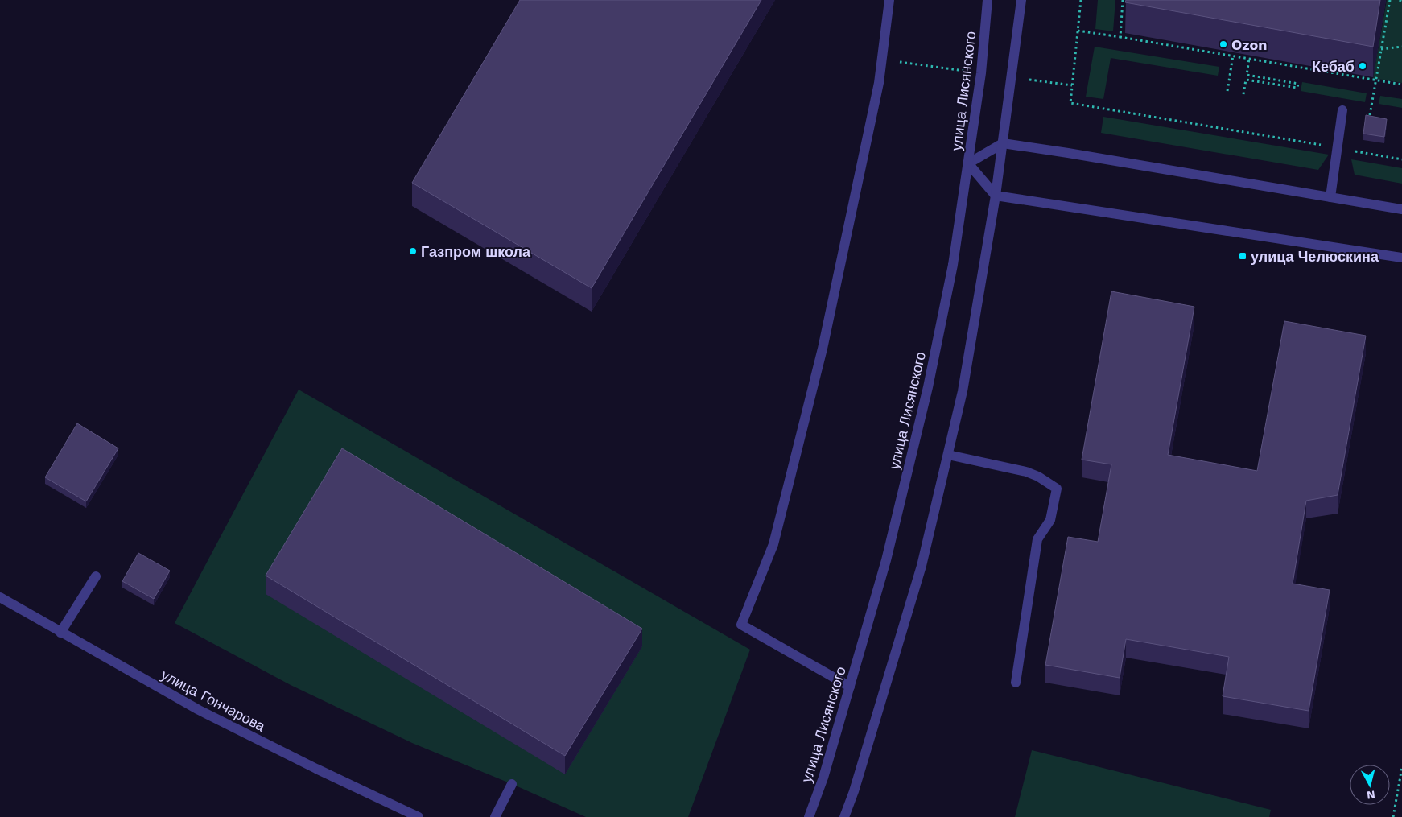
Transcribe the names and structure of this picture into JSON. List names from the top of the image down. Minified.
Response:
{"streets":{"street":["улица Лисянского","улица Гончарова"]},"places":{"other":["Ozon","Кебаб","Газпром школа"],"transit":["улица Челюскина"]},"north":"bottom"}
